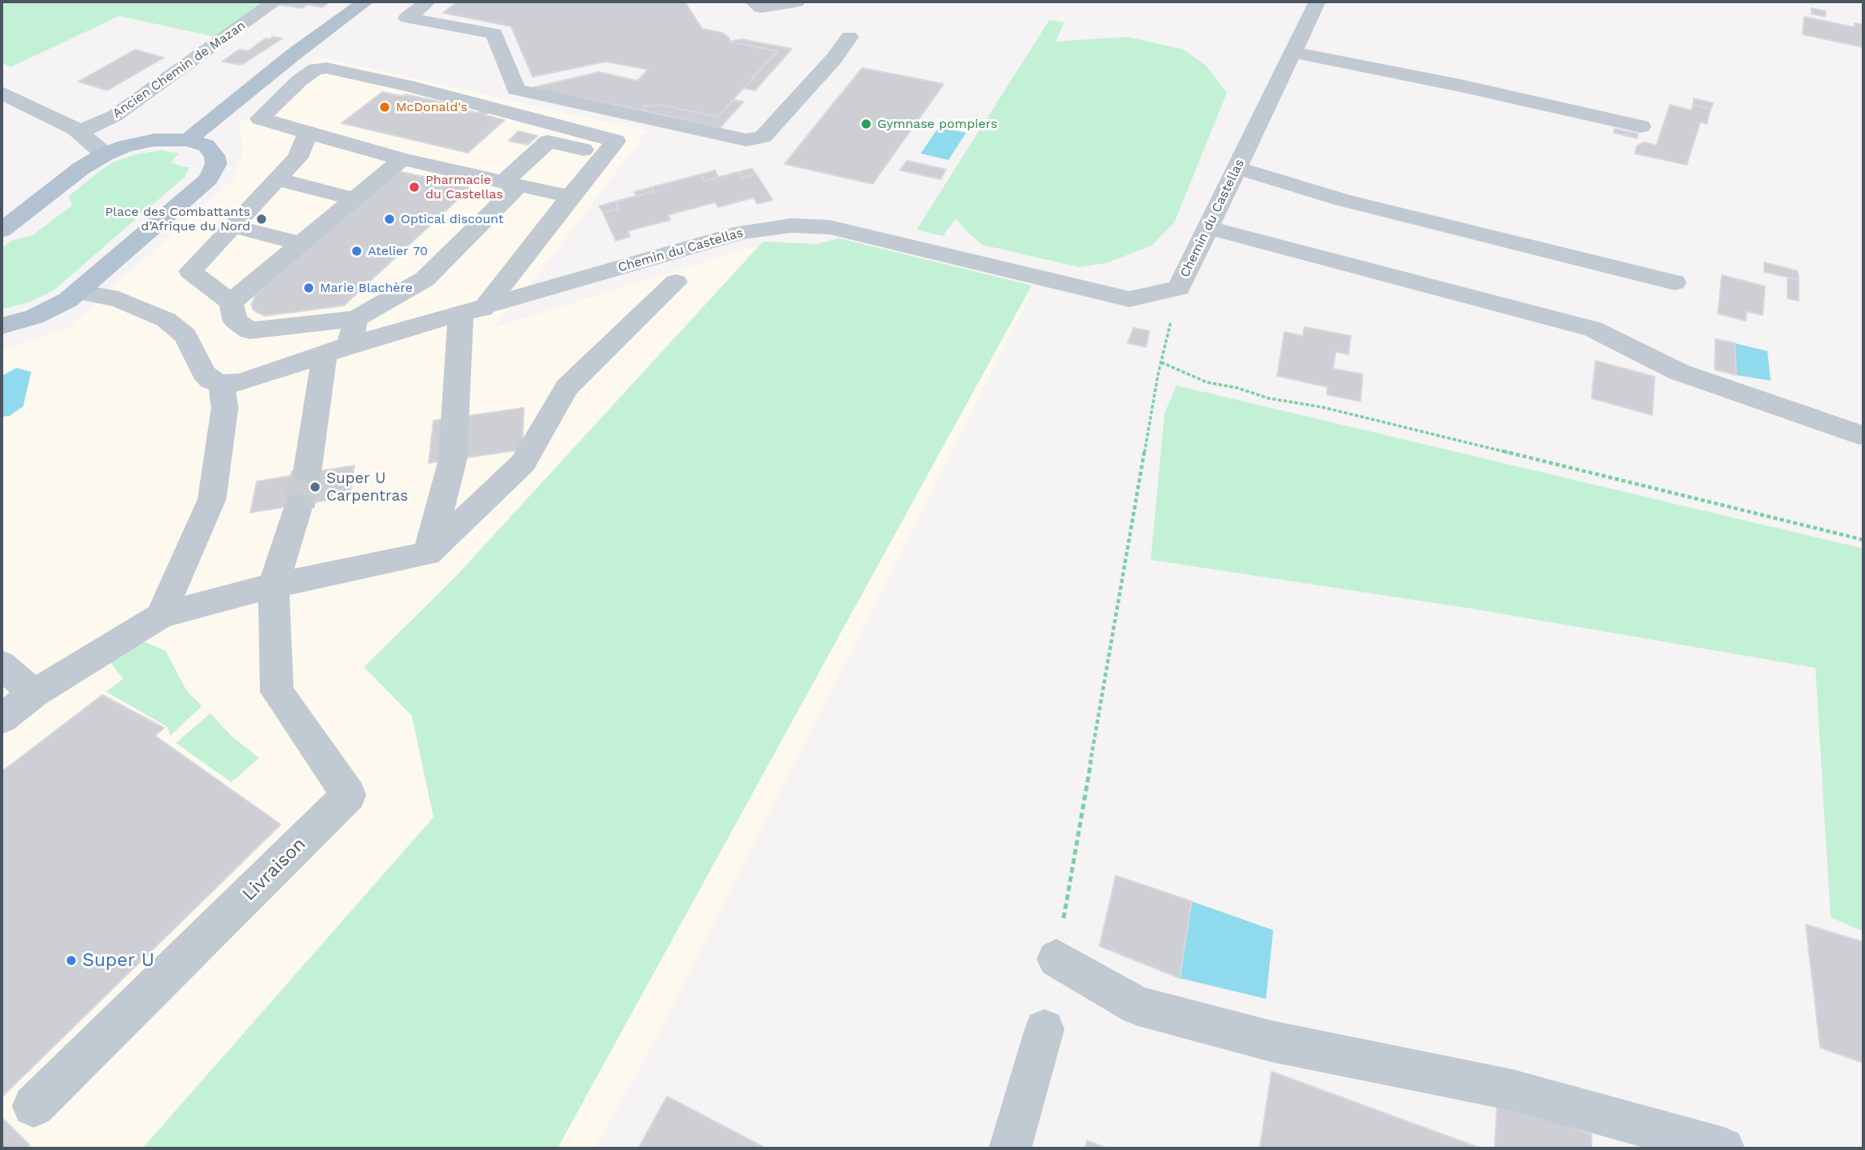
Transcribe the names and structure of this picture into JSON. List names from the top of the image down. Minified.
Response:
{"streets":{"street":["Ancien Chemin de Mazan","Chemin du Castellas","Livraison"]},"places":["McDonald's","Gymnase pompiers","Pharmacie du Castellas","Place des Combattants d’Afrique du Nord","Optical discount","Atelier 70","Marie Blachère","Super U Carpentras","Super U"]}
